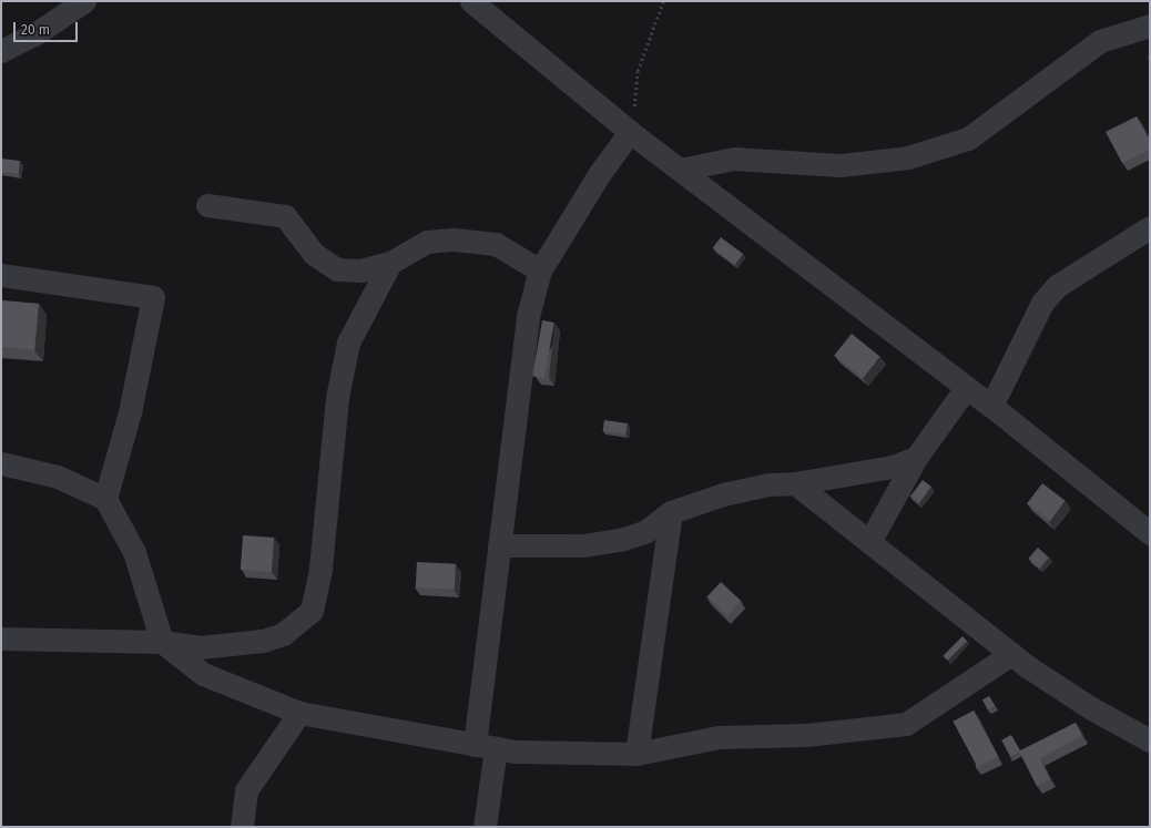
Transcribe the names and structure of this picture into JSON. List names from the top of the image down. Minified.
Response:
{"scale_bar":"20 m"}
